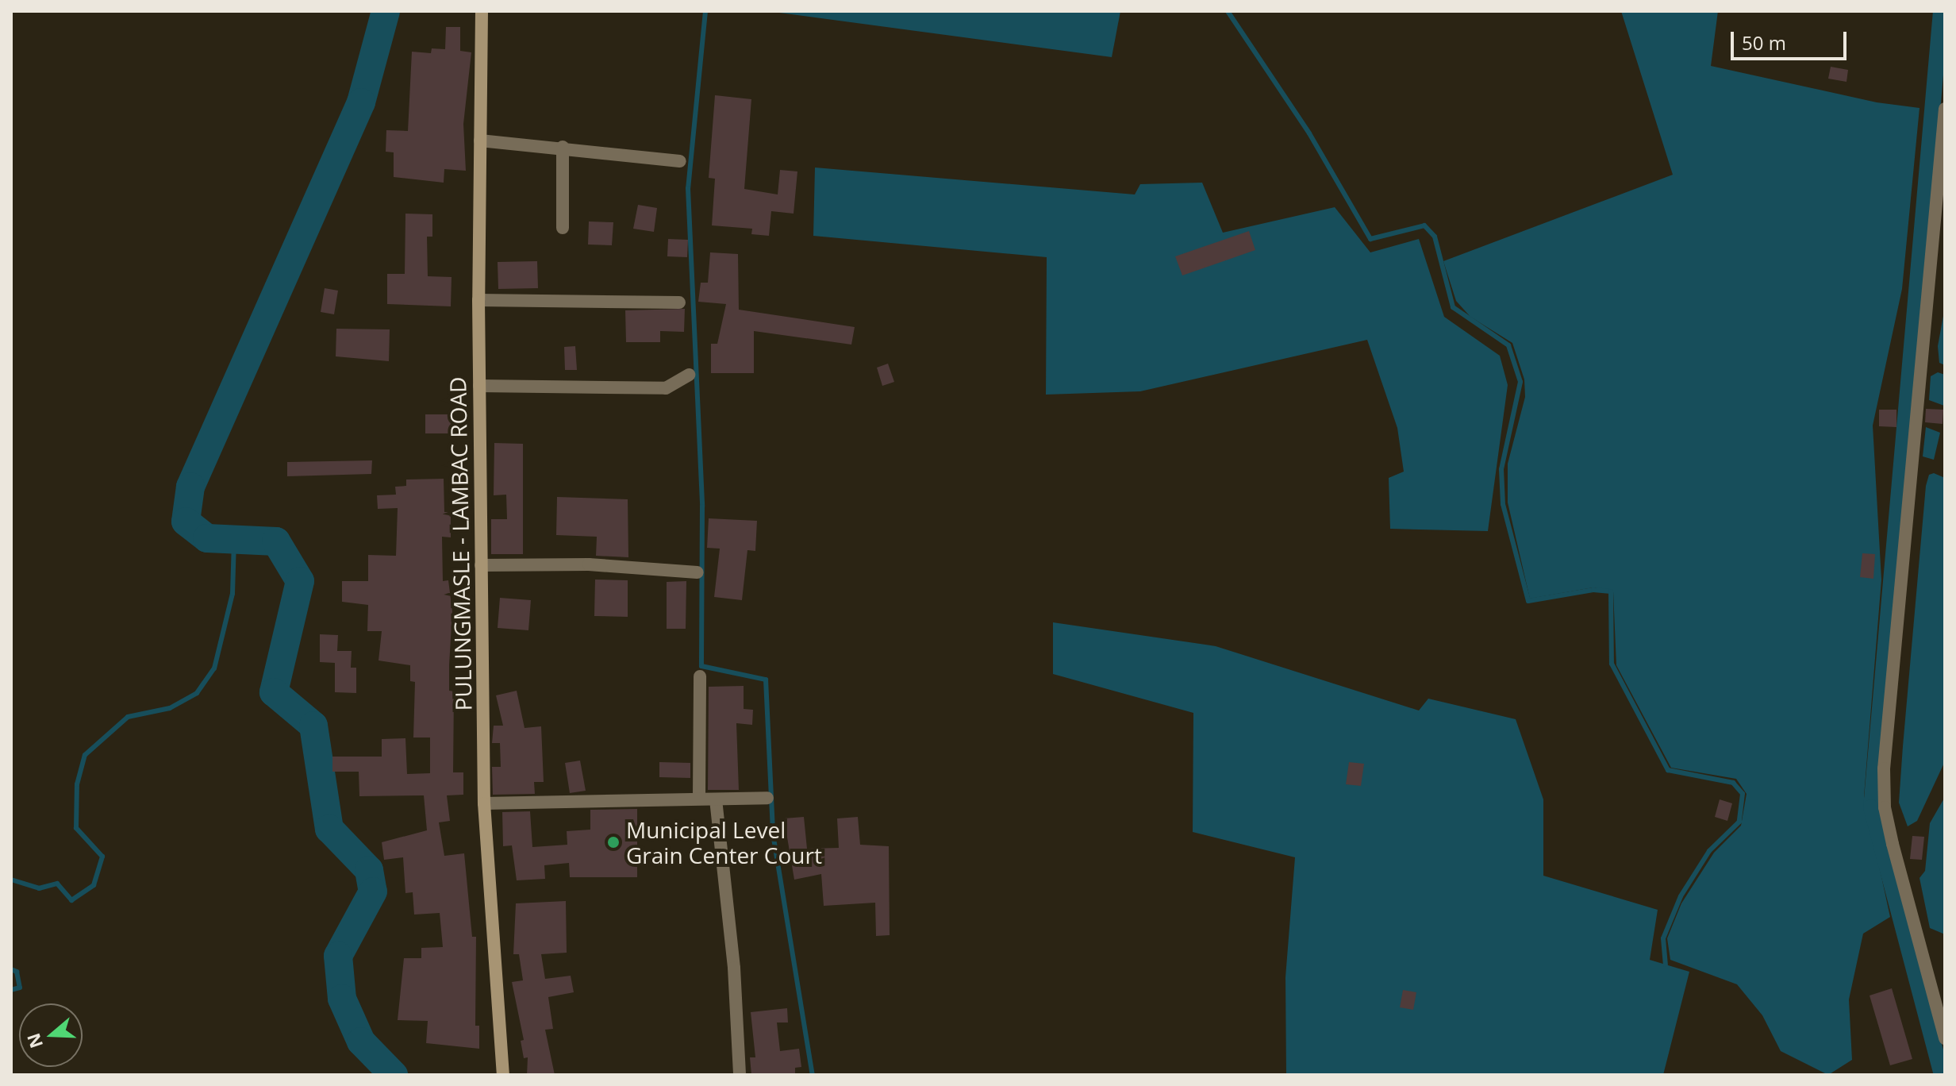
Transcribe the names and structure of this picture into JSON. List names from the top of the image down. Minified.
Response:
{"streets":{"street":["PULUNGMASLE - LAMBAC ROAD"]},"places":["Municipal Level Grain Center Court"],"scale_bar":"50 m","north":"left"}
